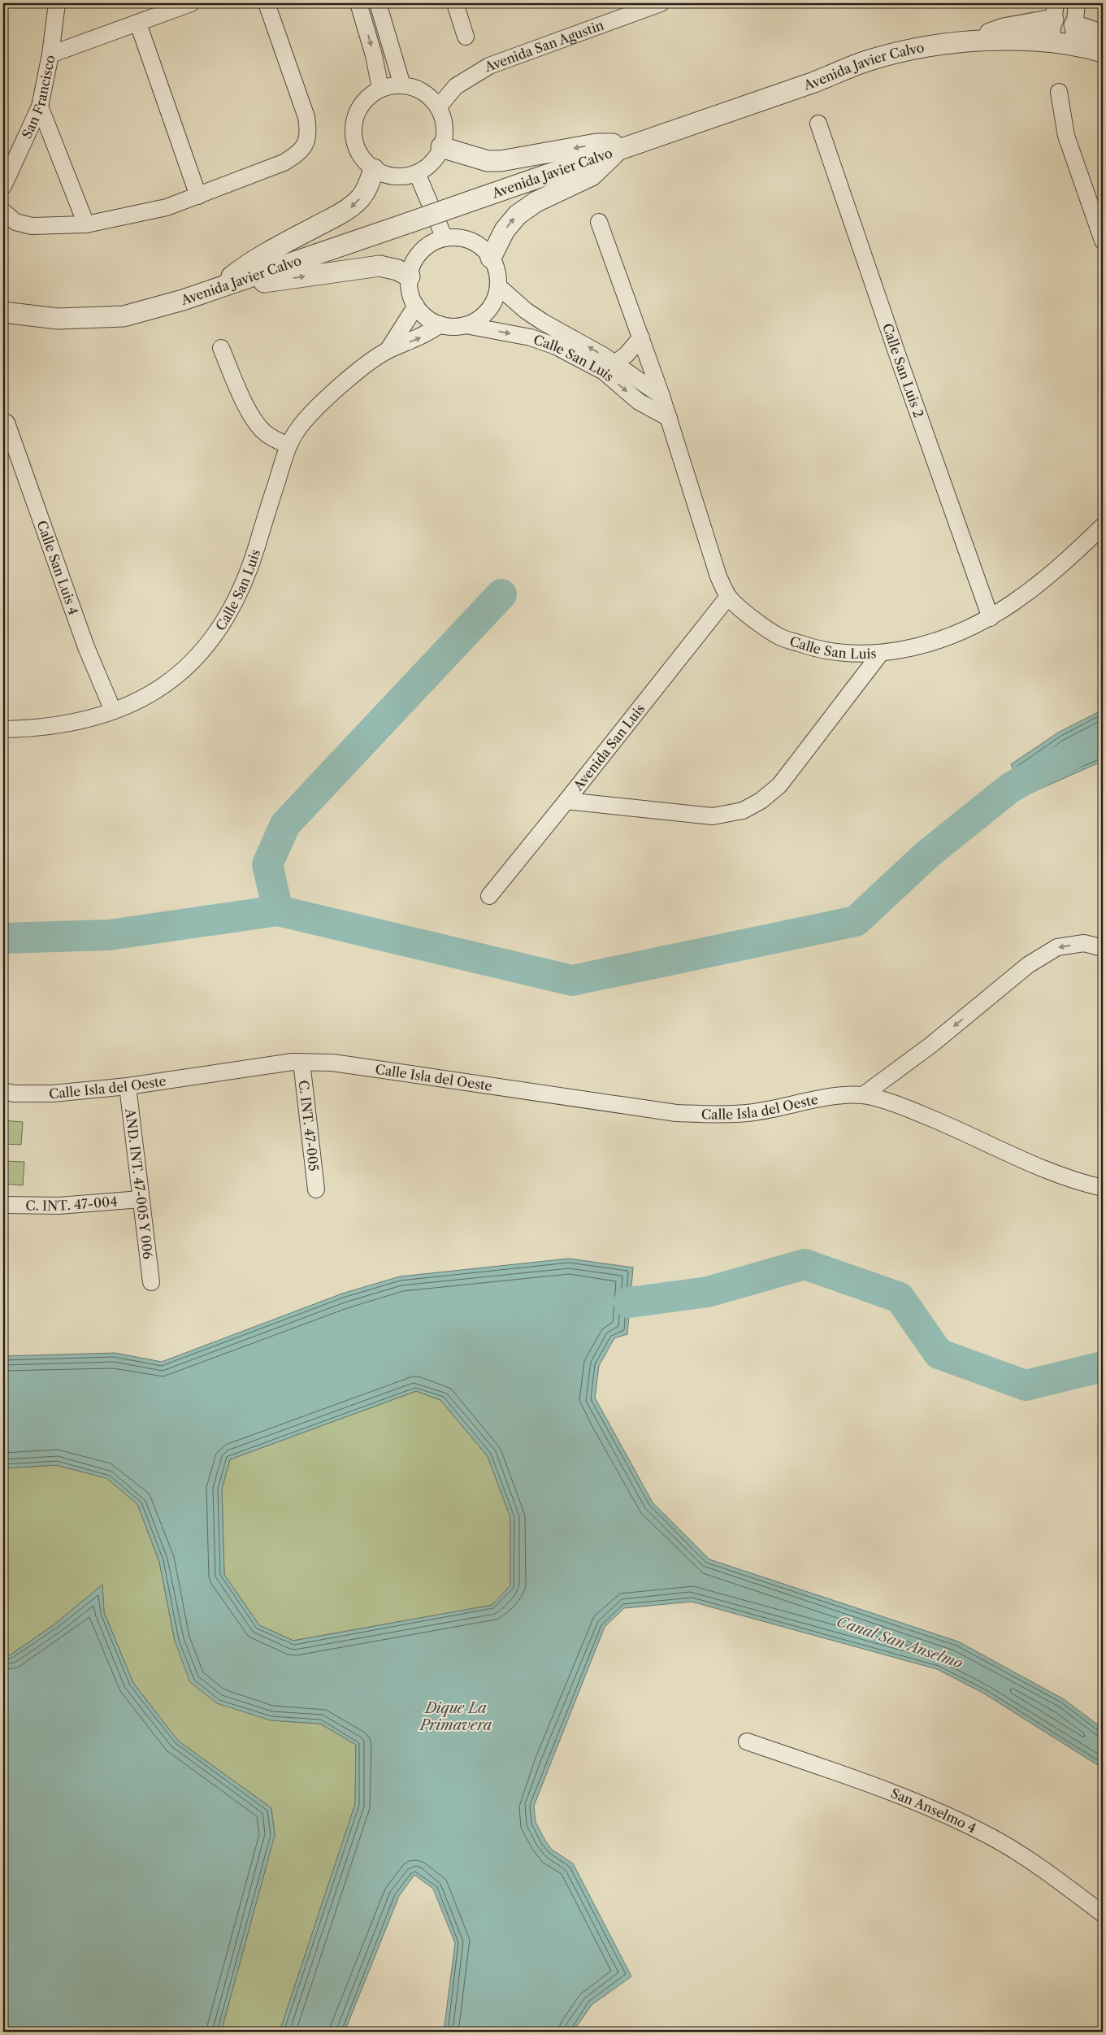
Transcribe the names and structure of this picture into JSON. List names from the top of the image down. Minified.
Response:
{"streets":{"street":["Avenida San Agustin","Avenida Javier Calvo","San Francisco","Calle San Luis","Calle San Luis 2","Calle San Luis 4","Avenida San Luis","Calle Isla del Oeste","C. INT. 47-005","AND. INT. 47-005 Y 006","C. INT. 47-004","San Anselmo 4"]},"crossings":[["Calle San Luis","Calle San Luis 2"],["Calle San Luis","Calle San Luis 4"],["Calle San Luis","Avenida San Luis"],["Calle Isla del Oeste","C. INT. 47-005"],["Calle Isla del Oeste","AND. INT. 47-005 Y 006"],["AND. INT. 47-005 Y 006","C. INT. 47-004"]],"water":["Canal San Anselmo","Dique La Primavera"]}
